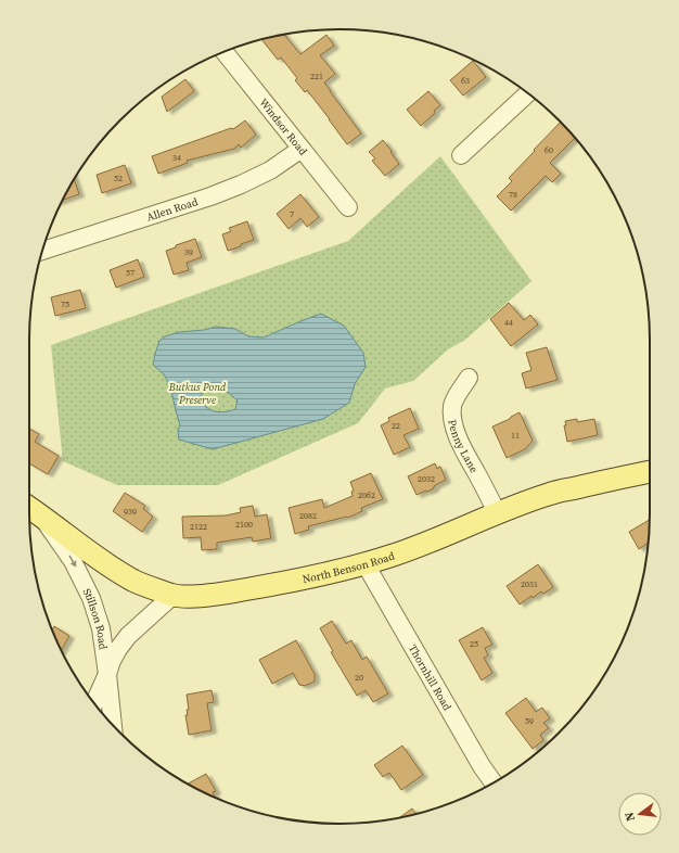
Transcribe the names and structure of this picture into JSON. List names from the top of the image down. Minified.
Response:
{"streets":{"main road":["North Benson Road","Stillson Road"],"street":["Windsor Road","Allen Road","Penny Lane","Thornhill Road"]},"crossings":[["Windsor Road","Allen Road"],["Penny Lane","North Benson Road"],["North Benson Road","Stillson Road"],["North Benson Road","Thornhill Road"]],"one_way":["Stillson Road"],"parks":["Butkus Pond Preserve"],"house_numbers":["221","63","60","34","52","78","7","39","57","75","44","22","11","2032","2062","939","2082","2100","2122","2031","25","20","59"],"north":"left"}
